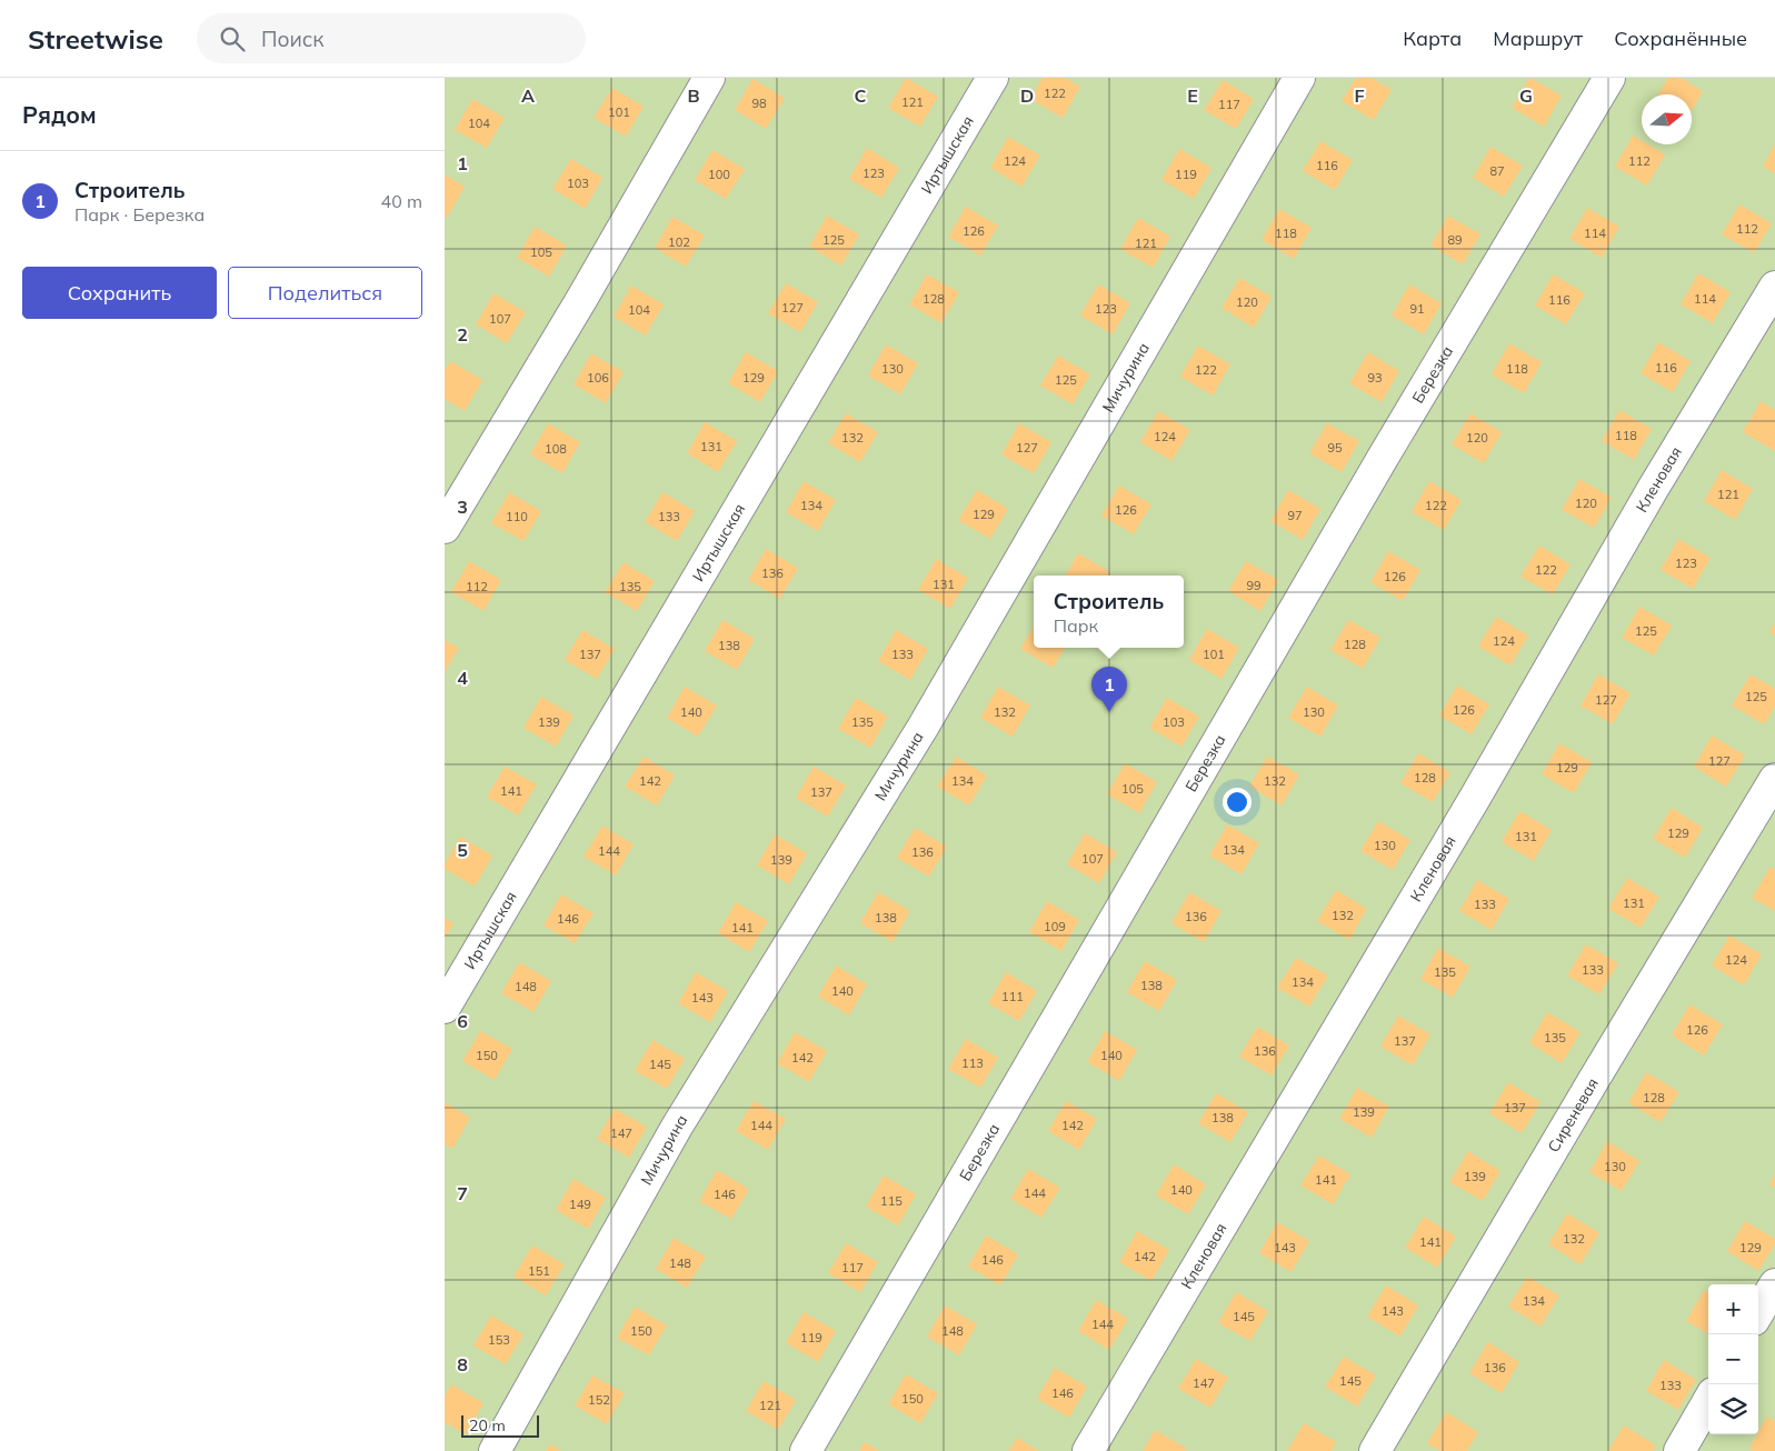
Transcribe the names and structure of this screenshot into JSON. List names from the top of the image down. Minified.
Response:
{"streets":{"street":["Иртышская","Березка","Мичурина","Кленовая","Сиреневая"]},"house_numbers":["122","121","98","117","101","104","124","112","116","87","123","100","119","103","112","126","118","114","125","89","102","121","105","128","114","116","120","127","123","91","104","107","116","130","118","122","106","129","93","125","118","124","132","120","131","127","95","108","121","120","134","122","126","129","97","110","133","123","122","136","126","131","99","112","135","125","124","128","138","137","133","101","125","127","126","140","132","130","139","135","103","127","129","128","142","134","132","105","141","137","129","131","130","134","144","136","107","139","131","133","132","136","138","146","109","141","124","133","135","134","138","148","140","111","143","126","135","137","136","150","140","142","113","145","128","137","139","138","144","142","147","130","139","141","140","144","146","115","149","132","141","143","129","142","146","148","117","151","134","143","145","144","150","148","119","153","136","145","147","133","146","150","152","121"],"scale_bar":"20 m","north":"right","page":{"header":"Streetwise","search":"Поиск","nav":["Карта","Маршрут","Сохранённые"],"heading":"Рядом","list":[{"mark":"1","name":"Строитель","note":"Парк · Березка","value":"40 m"}],"buttons":["Сохранить","Поделиться"],"popup":["Строитель","Парк"],"pins":"1","map_buttons":["+","−"],"scale":"20 m"},"grid":{"columns":["A","B","C","D","E","F","G"],"rows":["1","2","3","4","5","6","7","8"]}}
